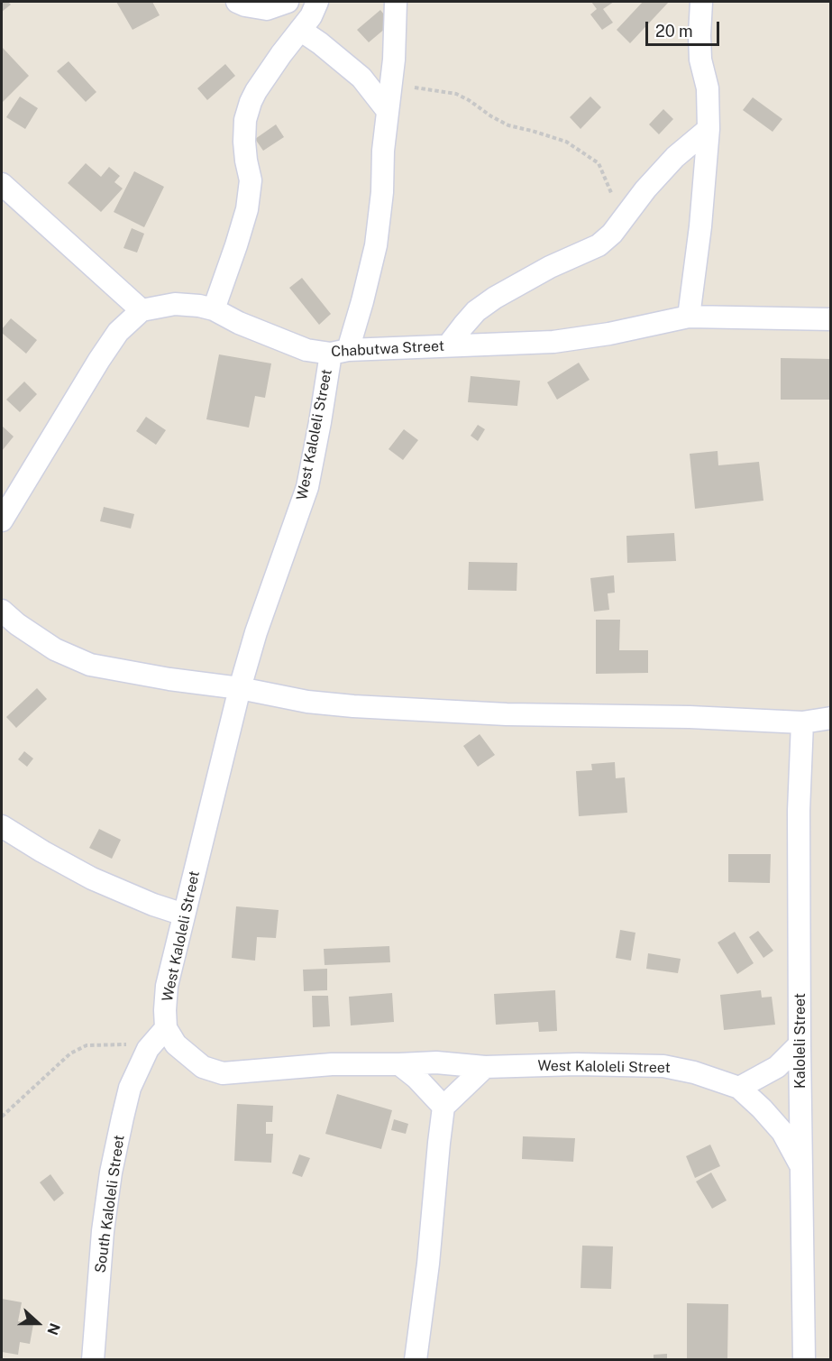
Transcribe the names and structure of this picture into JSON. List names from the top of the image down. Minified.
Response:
{"streets":{"street":["Chabutwa Street","West Kaloleli Street","Kaloleli Street","South Kaloleli Street"]},"crossings":[["Chabutwa Street","West Kaloleli Street"],["West Kaloleli Street","South Kaloleli Street"]],"scale_bar":"20 m","north":"right"}
